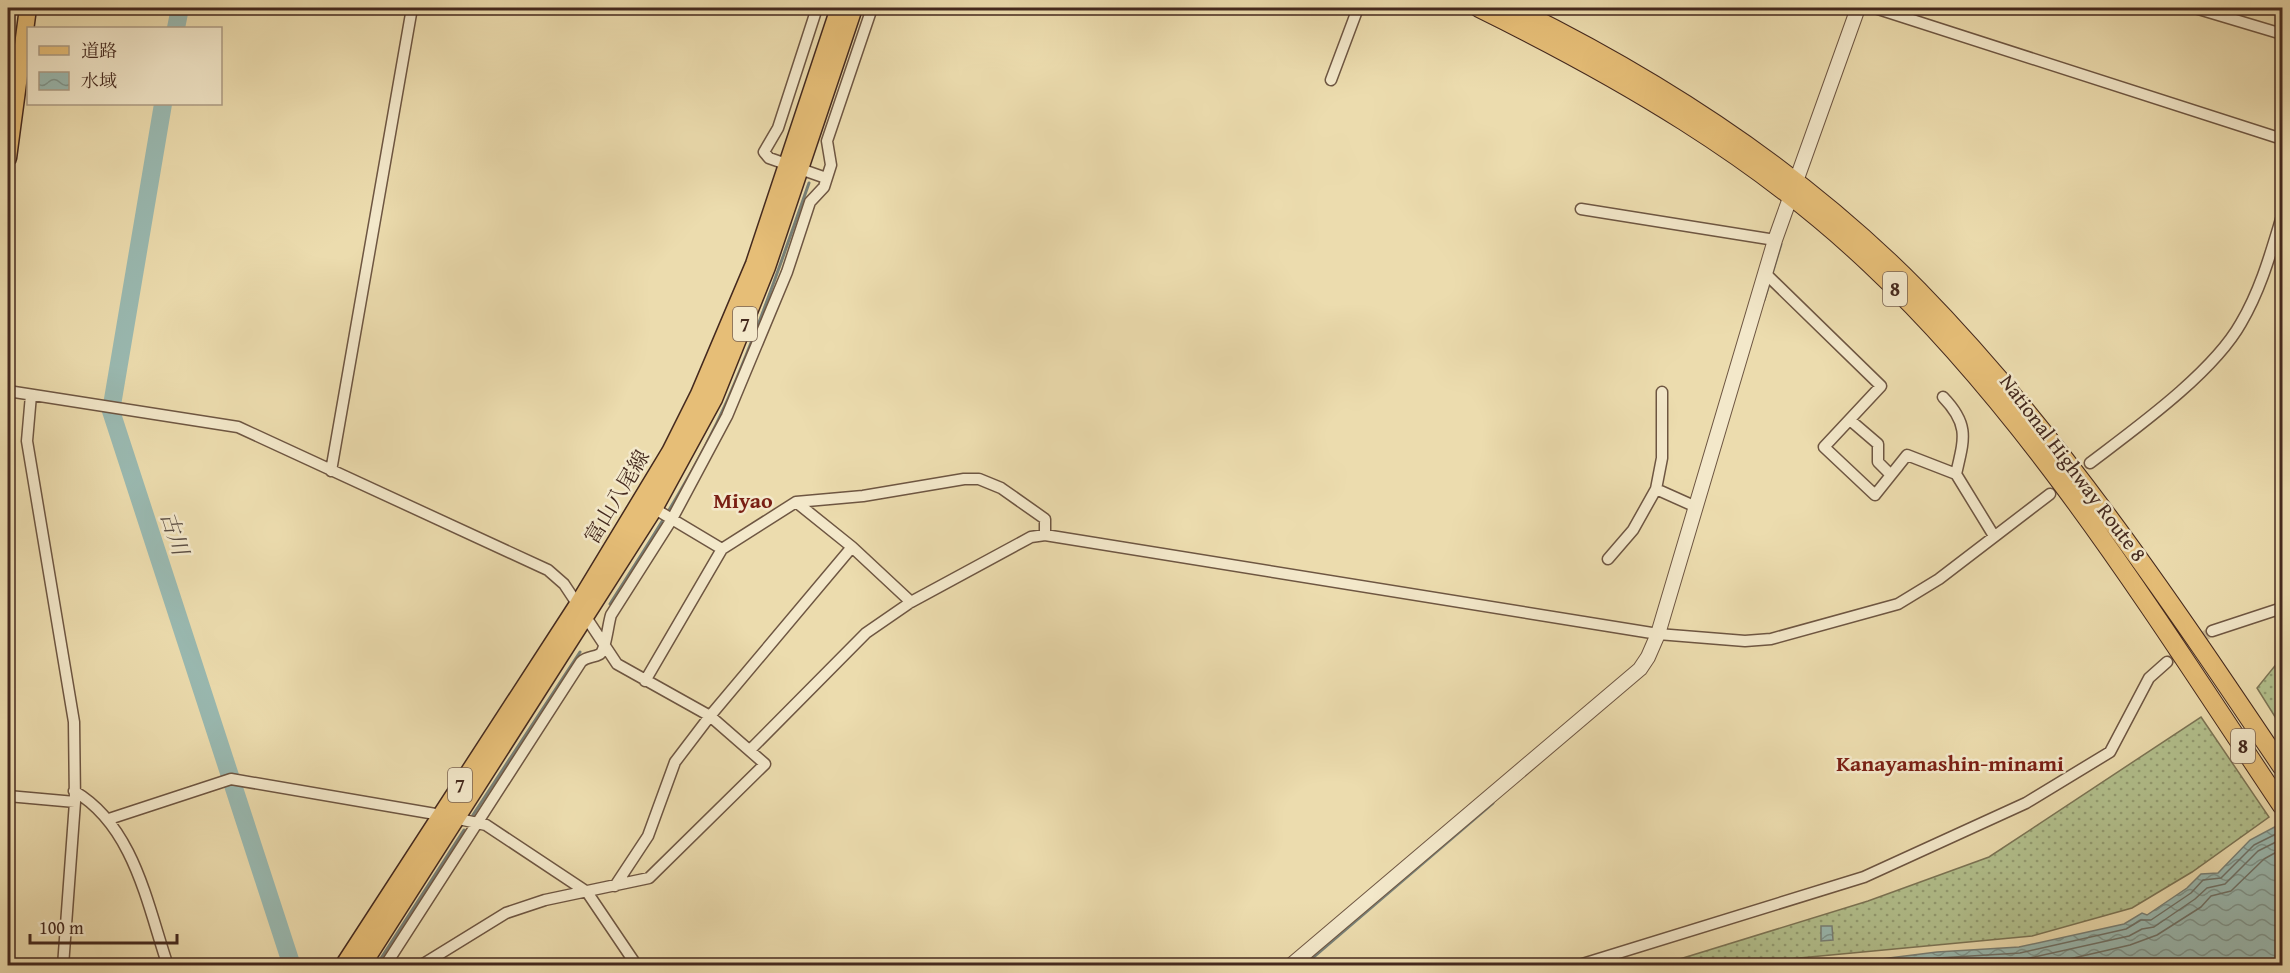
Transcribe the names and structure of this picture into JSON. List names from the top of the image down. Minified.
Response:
{"streets":{"highway":["8","National Highway Route 8"],"main road":["7","富山八尾線"]},"districts":["Miyao","Kanayamashin-minami"],"water":["古川"],"legend":["道路","水域"],"scale_bar":"100 m"}
